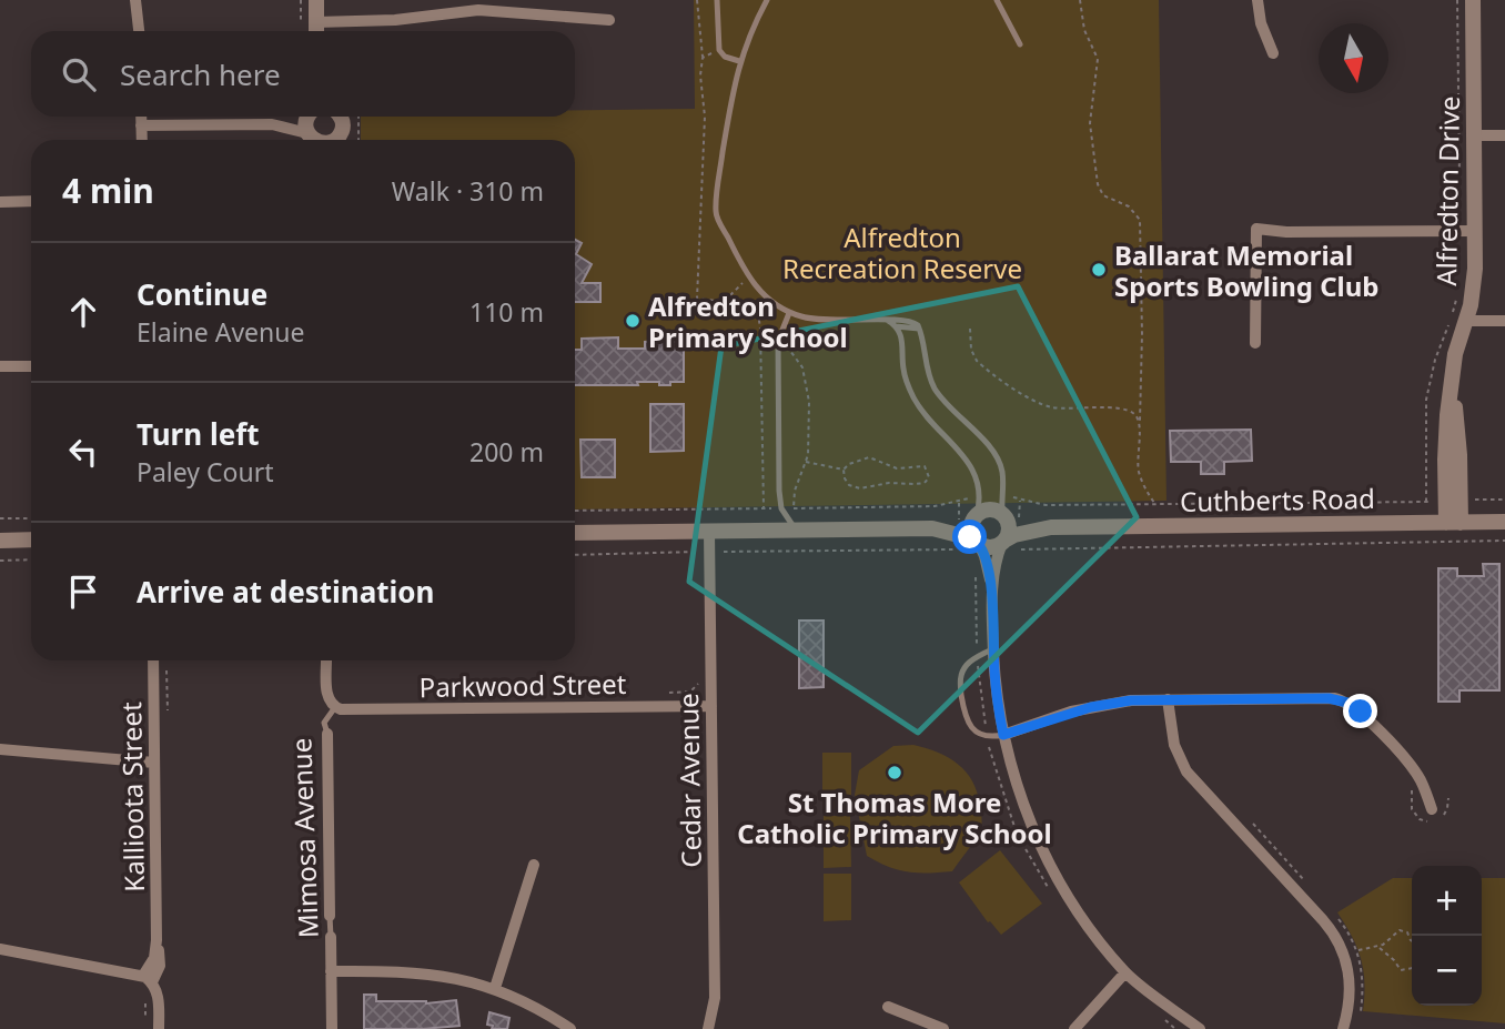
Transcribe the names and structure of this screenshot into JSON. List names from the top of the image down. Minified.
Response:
{"streets":{"street":["Alfredton Drive","Cuthberts Road","Parkwood Street","Cedar Avenue","Kallioota Street","Mimosa Avenue"]},"crossings":[["Alfredton Drive","Cuthberts Road"],["Parkwood Street","Cedar Avenue"],["Parkwood Street","Mimosa Avenue"]],"parks":["Alfredton Recreation Reserve"],"places":["Ballarat Memorial Sports Bowling Club","Alfredton Primary School","St Thomas More Catholic Primary School"],"north":"bottom","page":{"search":"Search here","heading":["4 min","Walk · 310 m"],"list":[["Continue","Elaine Avenue","110 m"],["Turn left","Paley Court","200 m"],"Arrive at destination"],"map_buttons":["+","−"]}}
